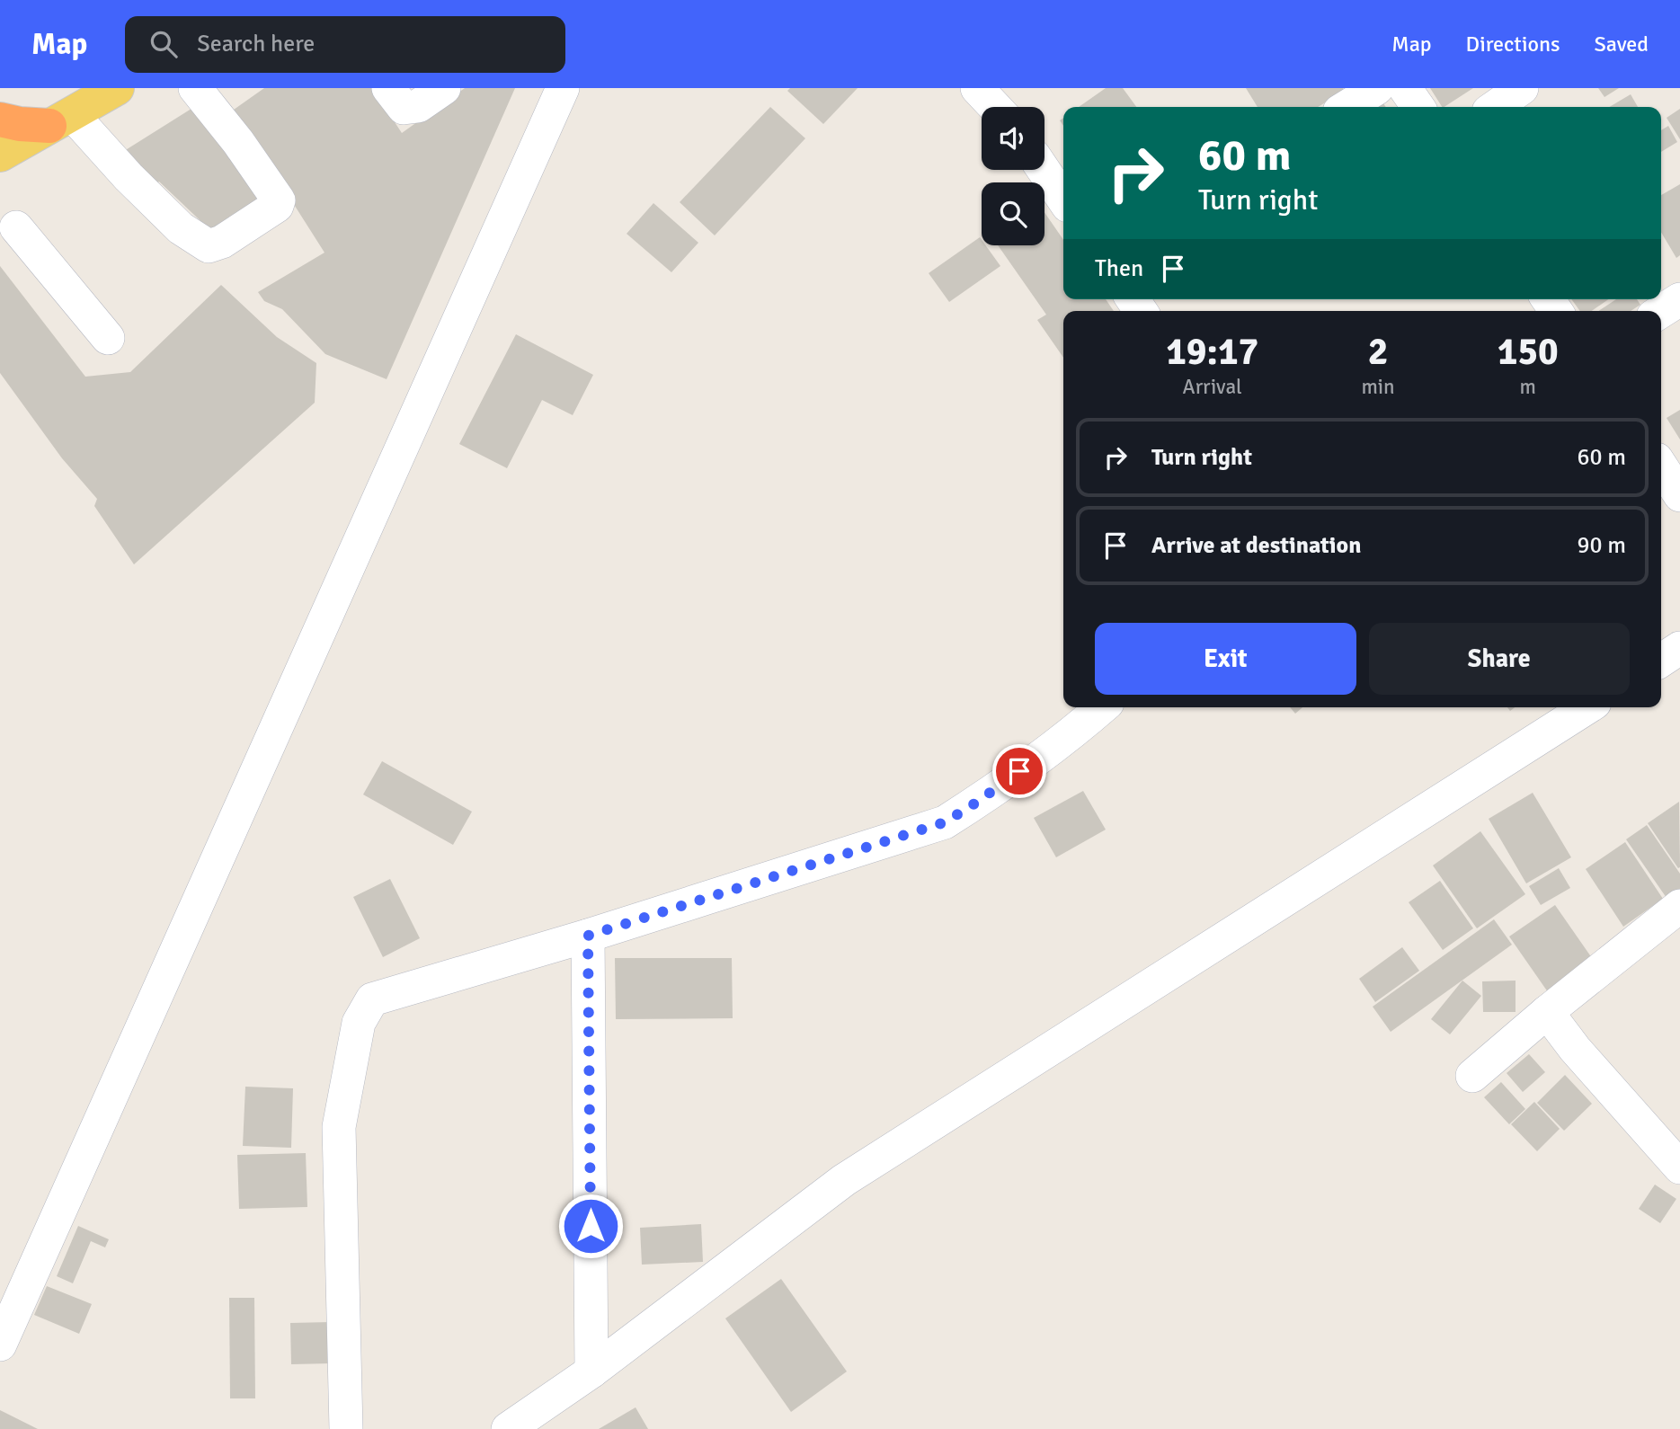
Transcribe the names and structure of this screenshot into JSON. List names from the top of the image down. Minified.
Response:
{"page":{"header":"Map","search":"Search here","nav":["Map","Directions","Saved"],"turn":["60 m","Turn right"],"then":"Then","eta":["19:17","Arrival","2","min","150","m"],"list":[{"name":"Turn right","value":"60 m"},{"name":"Arrive at destination","value":"90 m"}],"buttons":["Exit","Share"]}}
